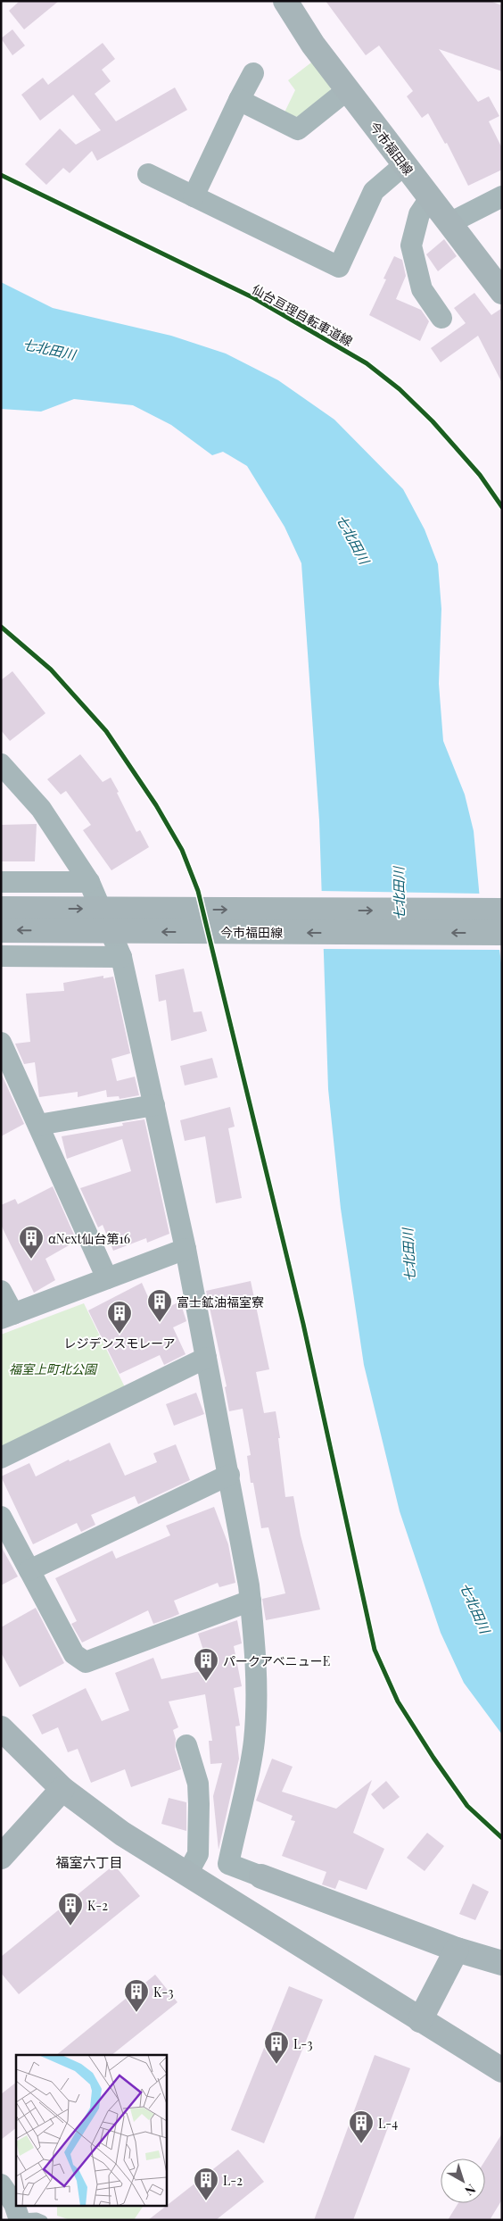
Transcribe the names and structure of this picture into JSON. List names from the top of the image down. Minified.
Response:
{"streets":{"main road":["今市福田線"],"cycle path":["仙台亘理自転車道線"]},"districts":["福室六丁目"],"water":["七北田川"],"parks":["福室上町北公園"],"places":{"building":["αNext仙台第16","富士鉱油福室寮","レジデンスモレーア","パークアベニューE","K-2","K-3","L-3","L-4","L-2"]},"north":"bottom right"}
